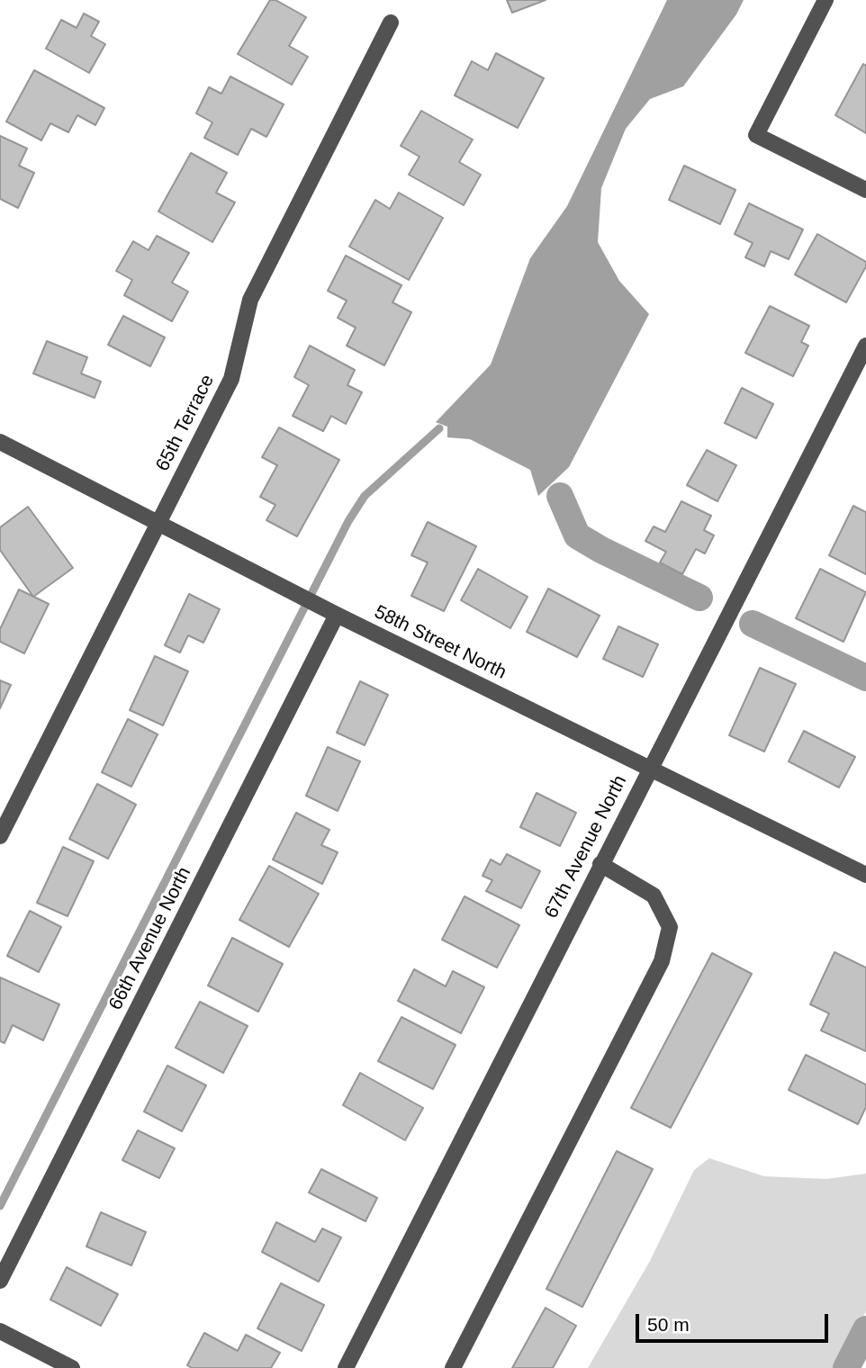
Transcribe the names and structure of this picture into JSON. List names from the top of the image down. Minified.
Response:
{"streets":{"street":["65th Terrace","58th Street North","67th Avenue North","66th Avenue North"]},"crossings":[["65th Terrace","58th Street North"],["58th Street North","67th Avenue North"],["58th Street North","66th Avenue North"]],"scale_bar":"50 m"}
